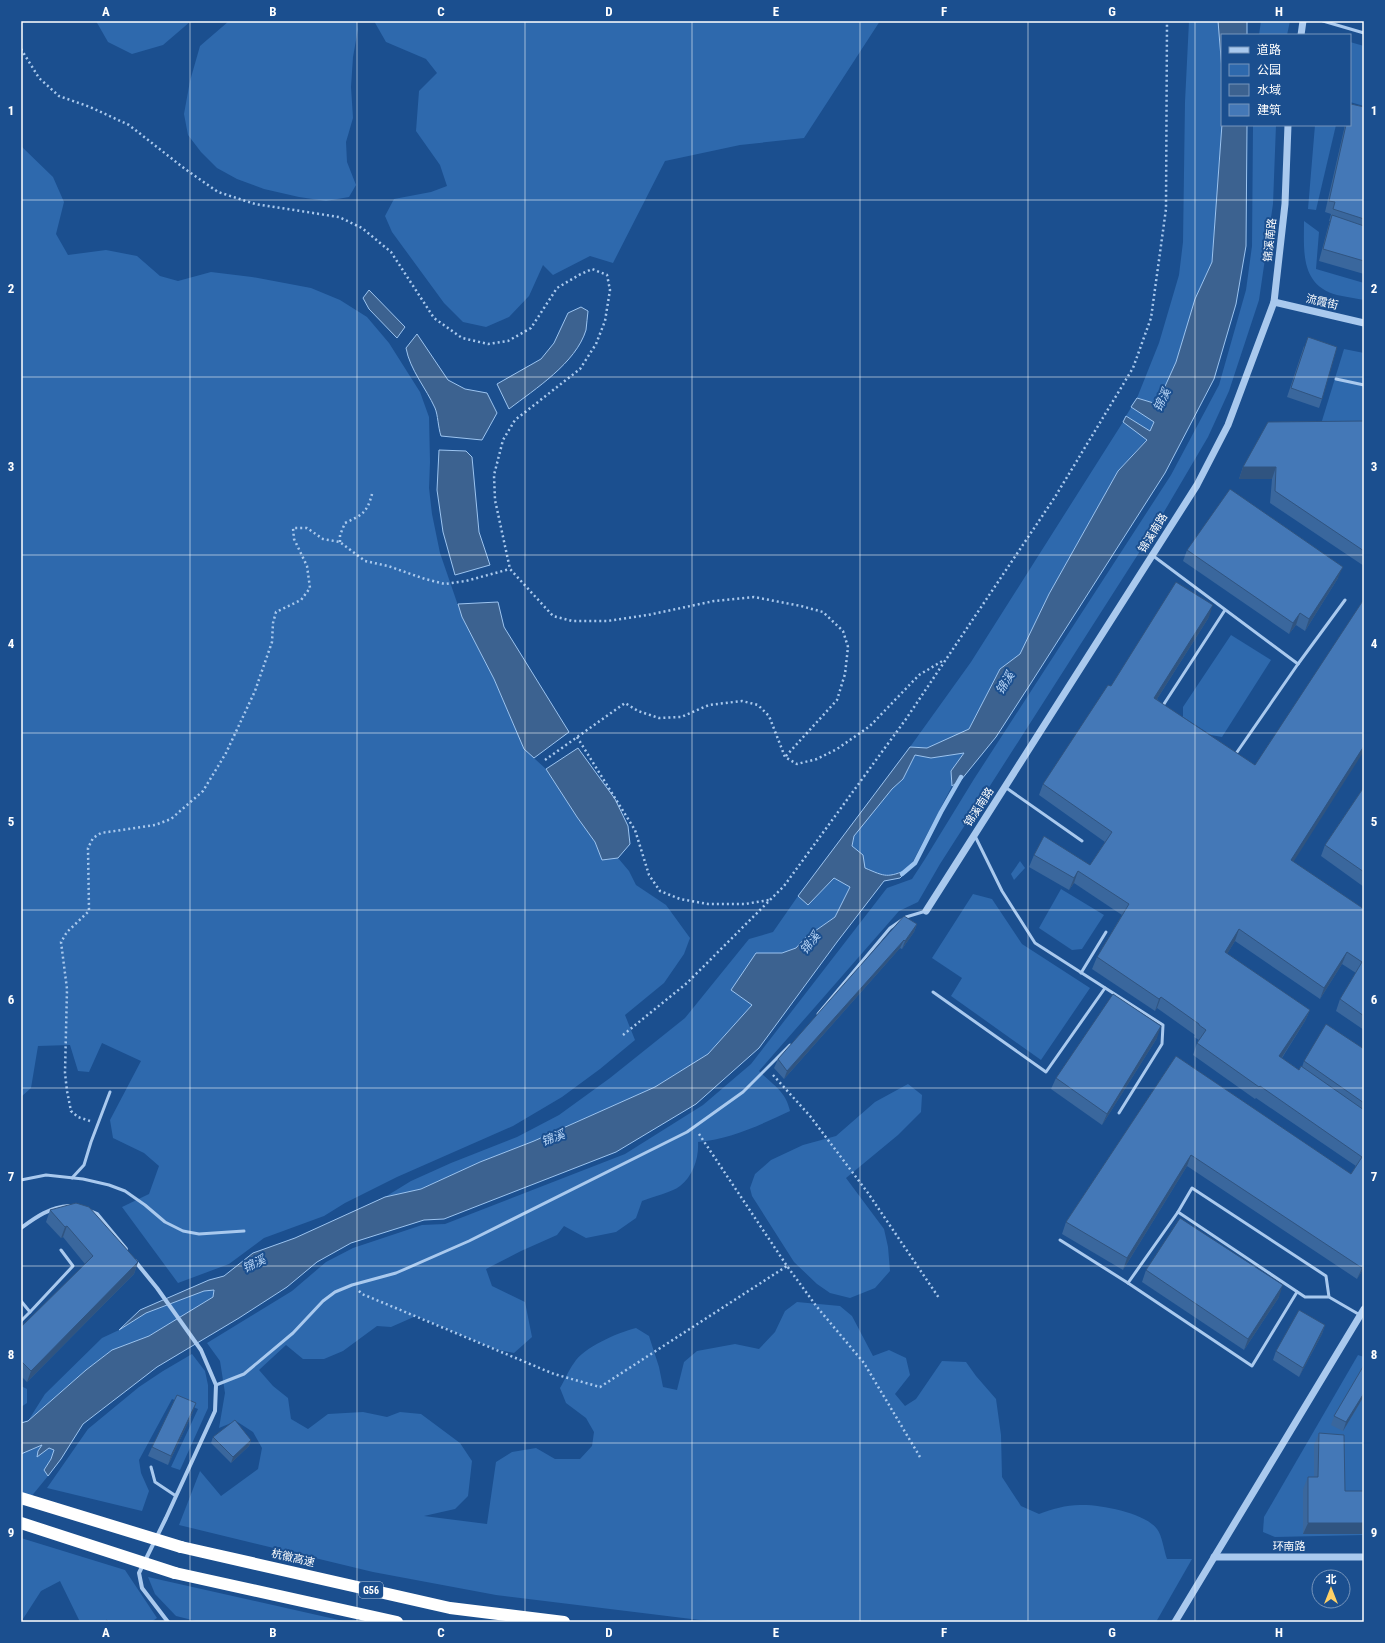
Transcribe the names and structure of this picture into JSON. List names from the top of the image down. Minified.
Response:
{"streets":{"highway":["杭徽高速","G56"],"street":["锦溪南路","流霞街","环南路"]},"crossings":[["锦溪南路","流霞街"]],"water":["锦溪"],"legend":["道路","公园","水域","建筑"],"north":"top","grid":{"columns":["A","B","C","D","E","F","G","H"],"rows":["1","2","3","4","5","6","7","8","9"]}}
